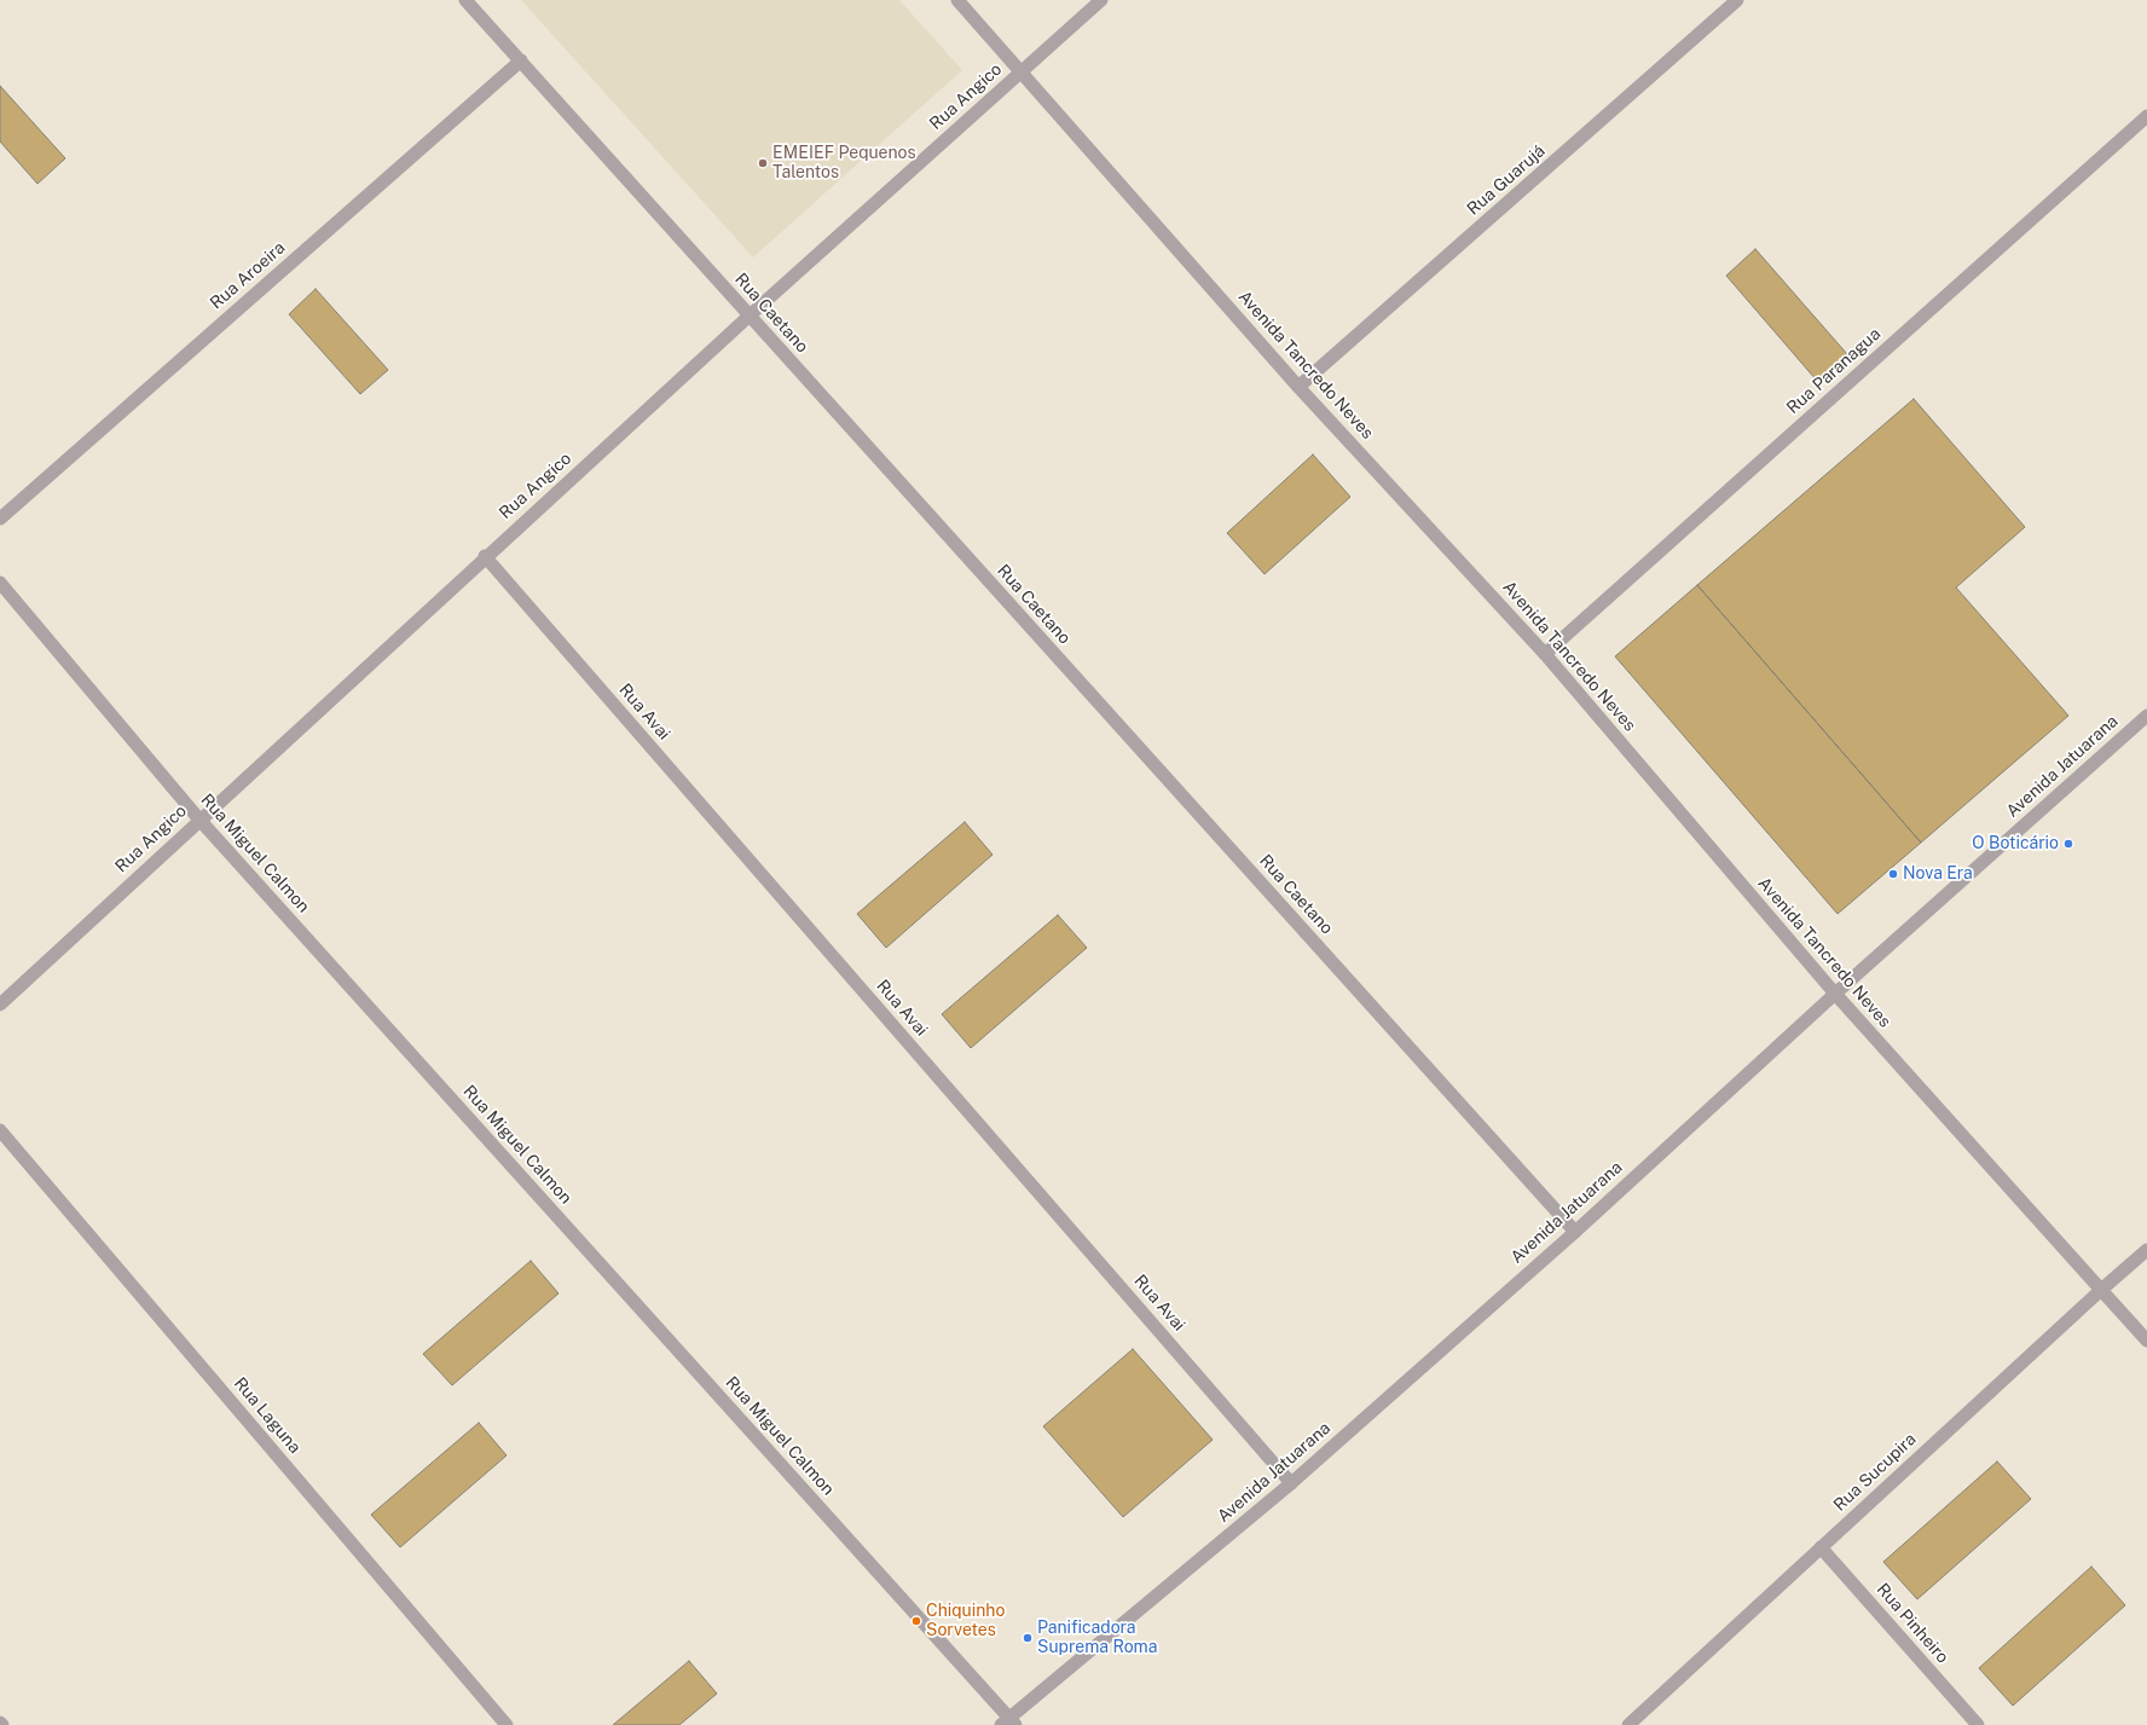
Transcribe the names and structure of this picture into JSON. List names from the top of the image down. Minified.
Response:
{"streets":{"street":["Rua Angico","Rua Guarujá","Rua Aroeira","Rua Caetano","Avenida Tancredo Neves","Rua Paranagua","Rua Avai","Avenida Jatuarana","Rua Miguel Calmon","Rua Laguna","Rua Sucupira","Rua Pinheiro"]},"crossings":[["Rua Angico","Rua Caetano"],["Rua Angico","Avenida Tancredo Neves"],["Rua Angico","Rua Avai"],["Rua Angico","Rua Miguel Calmon"],["Rua Guarujá","Avenida Tancredo Neves"],["Rua Aroeira","Rua Caetano"],["Rua Caetano","Avenida Jatuarana"],["Avenida Tancredo Neves","Rua Paranagua"],["Avenida Tancredo Neves","Avenida Jatuarana"],["Avenida Tancredo Neves","Rua Sucupira"],["Rua Avai","Avenida Jatuarana"],["Avenida Jatuarana","Rua Miguel Calmon"],["Rua Sucupira","Rua Pinheiro"]],"places":["EMEIEF Pequenos Talentos","O Boticário","Nova Era","Chiquinho Sorvetes","Panificadora Suprema Roma"]}
